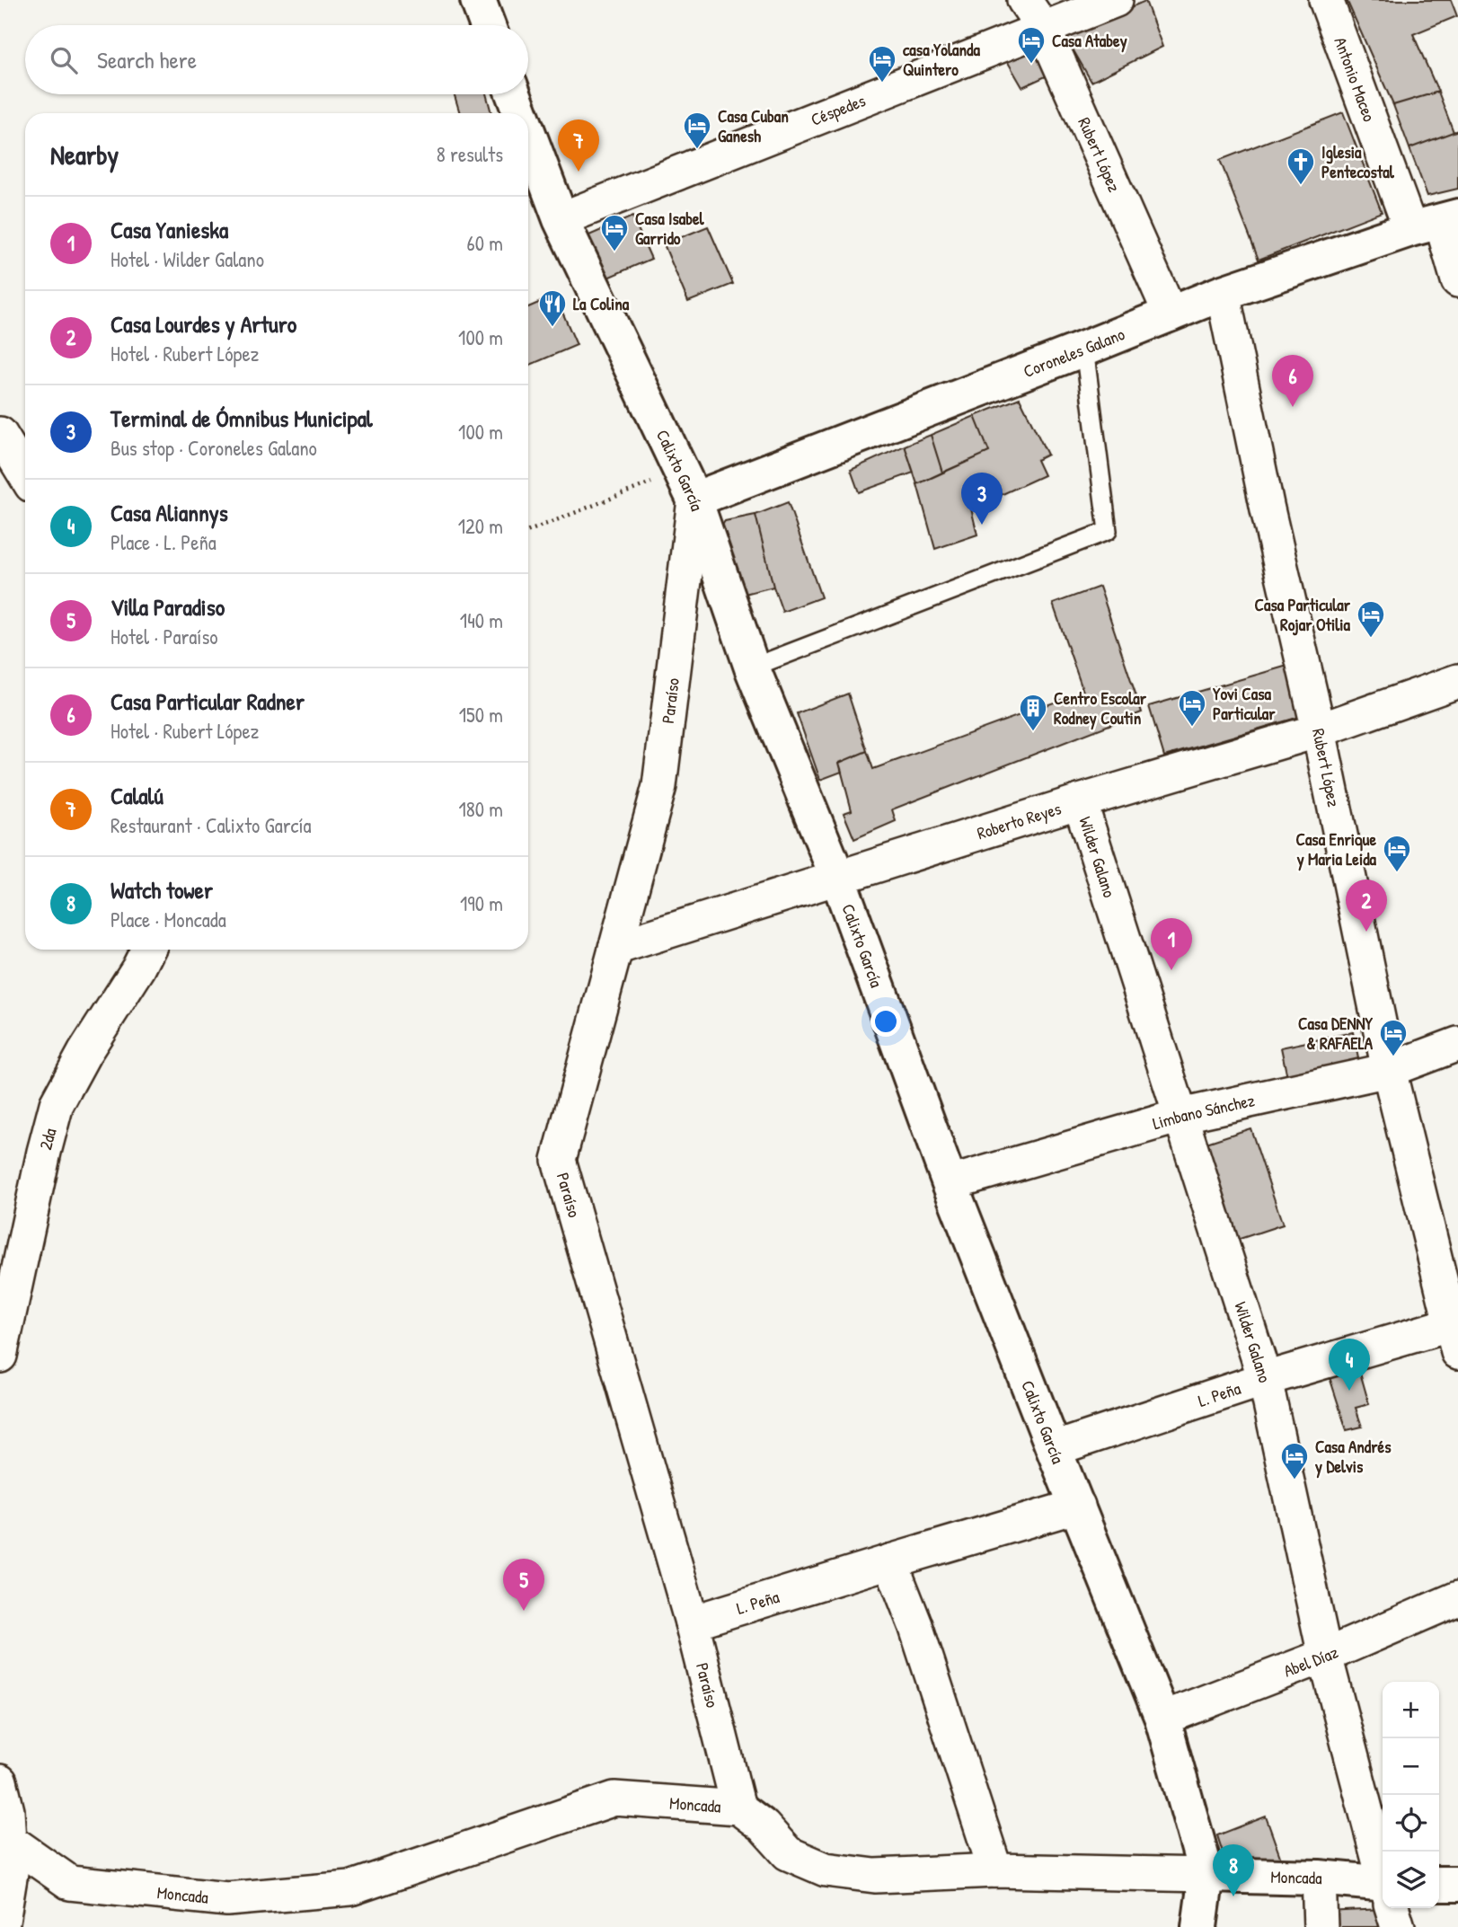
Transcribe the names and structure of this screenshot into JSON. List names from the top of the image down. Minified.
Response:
{"streets":{"main road":["Coroneles Galano","Calixto García","Moncada"],"street":["Antonio Maceo","Céspedes","Rubert López","Paraíso","Roberto Reyes","Wilder Galano","Limbano Sánchez","2da","L. Peña","Abel Díaz"]},"crossings":[["Antonio Maceo","Coroneles Galano"],["Céspedes","Rubert López"],["Céspedes","Calixto García"],["Rubert López","Coroneles Galano"],["Rubert López","Roberto Reyes"],["Rubert López","Limbano Sánchez"],["Rubert López","L. Peña"],["Coroneles Galano","Calixto García"],["Coroneles Galano","Paraíso"],["Calixto García","Paraíso"],["Calixto García","Roberto Reyes"],["Calixto García","Limbano Sánchez"],["Calixto García","L. Peña"],["Calixto García","Abel Díaz"],["Calixto García","Moncada"],["Paraíso","Roberto Reyes"],["Paraíso","L. Peña"],["Paraíso","Moncada"],["Roberto Reyes","Wilder Galano"],["Wilder Galano","Limbano Sánchez"],["Wilder Galano","L. Peña"],["Wilder Galano","Abel Díaz"]],"places":{"hotel":["Casa Atabey","casa Yolanda Quintero","Casa Cuban Ganesh","Casa Isabel Garrido","Casa Particular Rojar Otilia","Yovi Casa Particular","Casa Enrique y Maria Leida","Casa DENNY & RAFAELA","Casa Andrés y Delvis"],"church":["Iglesia Pentecostal"],"restaurant":["La Colina"],"building":["Centro Escolar Rodney Coutin"]},"page":{"search":"Search here","heading":["Nearby","8 results"],"pins":["7","6","3","2","1","4","5","8"],"list":[{"mark":"1","name":"Casa Yanieska","note":"Hotel · Wilder Galano","value":"60 m"},{"mark":"2","name":"Casa Lourdes y Arturo","note":"Hotel · Rubert López","value":"100 m"},{"mark":"3","name":"Terminal de Ómnibus Municipal","note":"Bus stop · Coroneles Galano","value":"100 m"},{"mark":"4","name":"Casa Aliannys","note":"Place · L. Peña","value":"120 m"},{"mark":"5","name":"Villa Paradiso","note":"Hotel · Paraíso","value":"140 m"},{"mark":"6","name":"Casa Particular Radner","note":"Hotel · Rubert López","value":"150 m"},{"mark":"7","name":"Calalú","note":"Restaurant · Calixto García","value":"180 m"},{"mark":"8","name":"Watch tower","note":"Place · Moncada","value":"190 m"}],"map_buttons":["+","−"]}}
